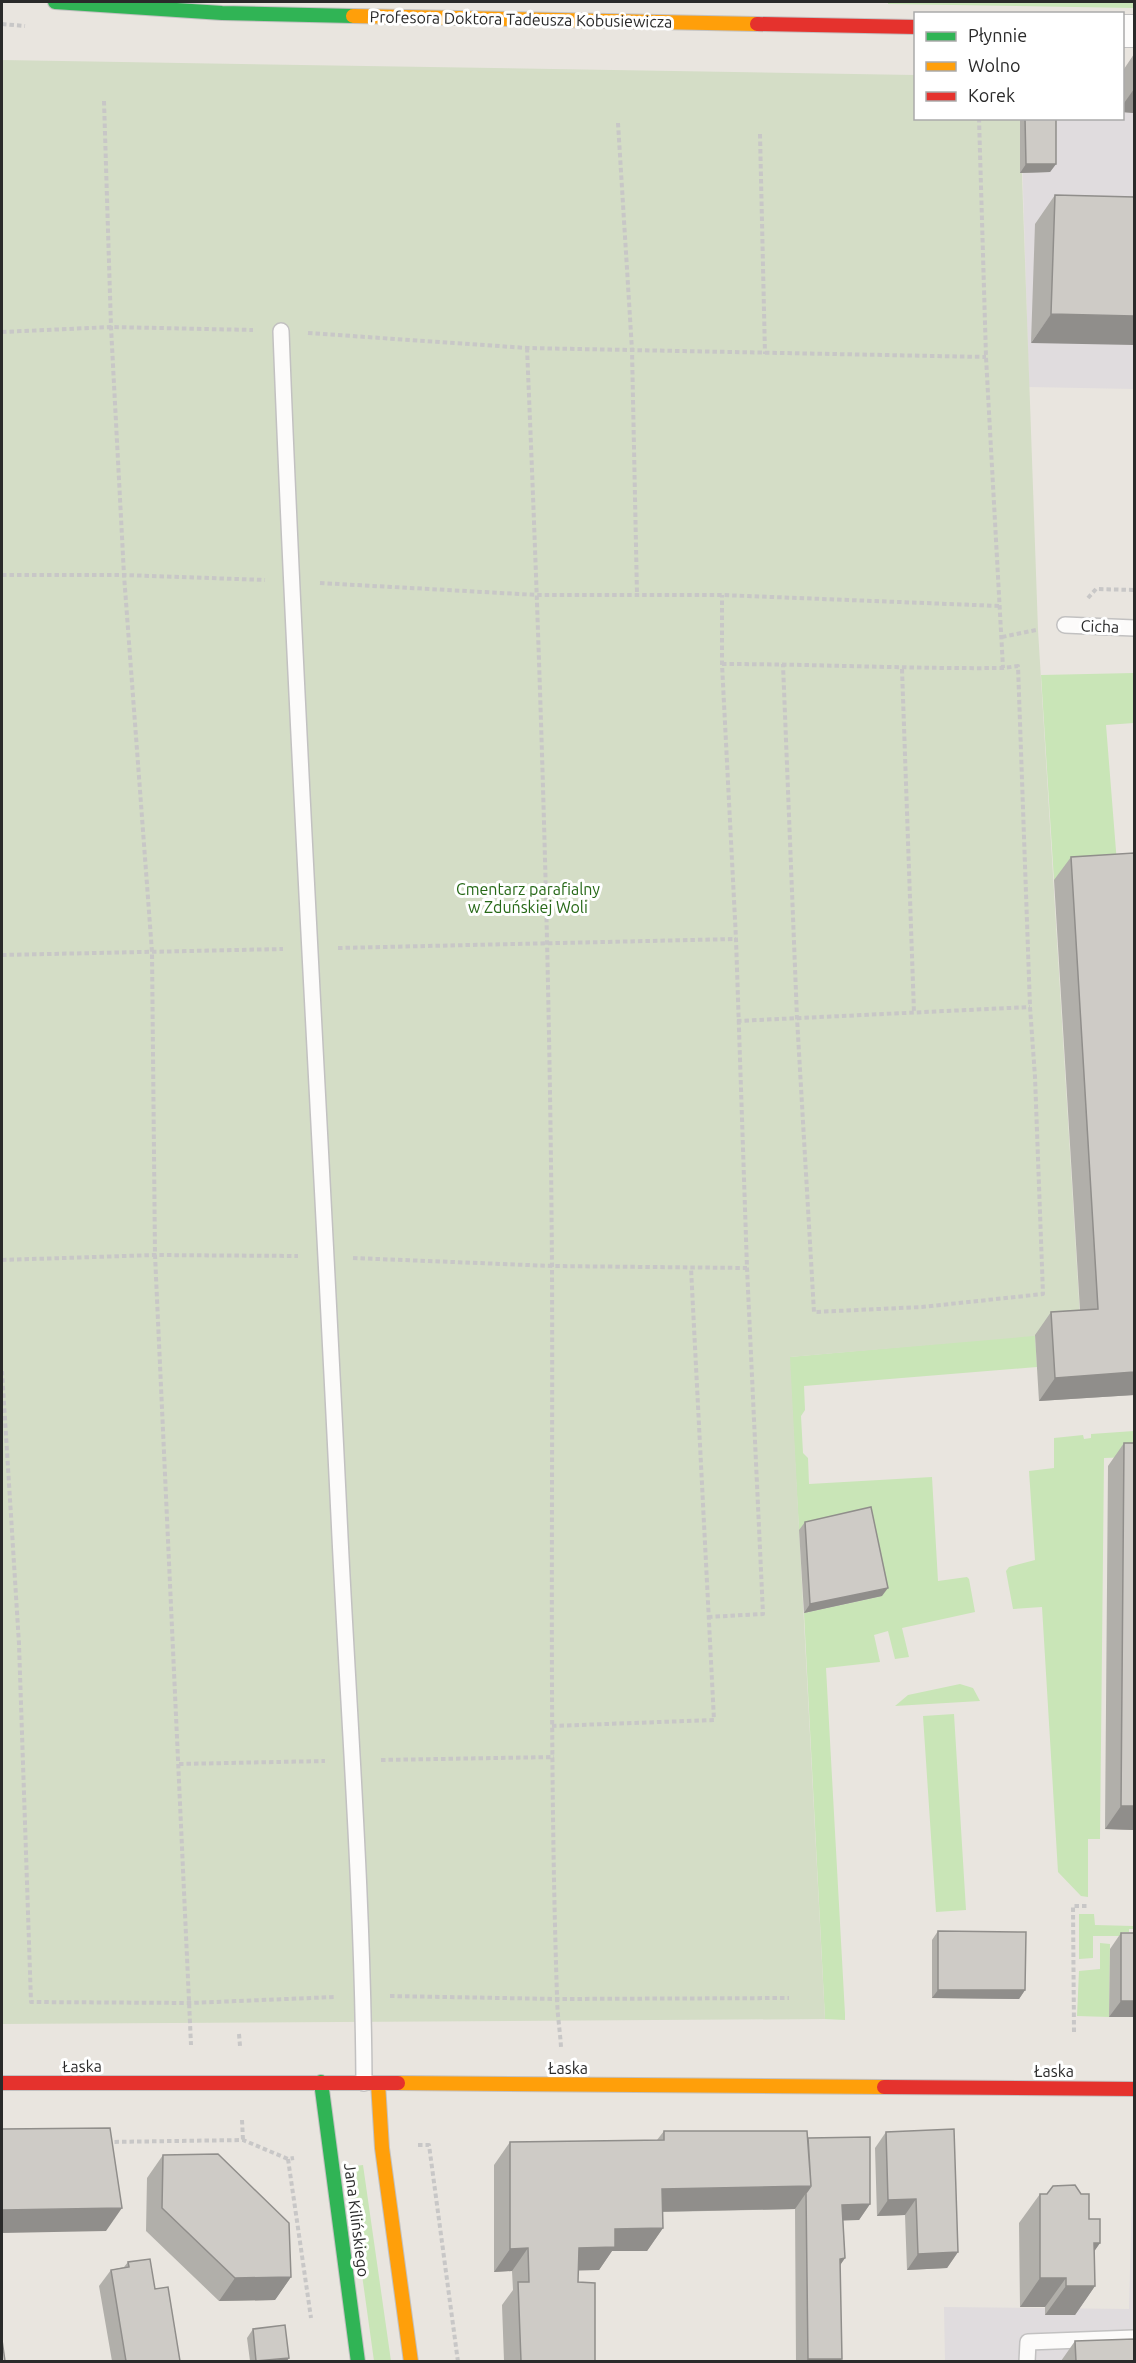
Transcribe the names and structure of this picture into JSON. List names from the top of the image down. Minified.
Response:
{"streets":{"street":["Profesora Doktora Tadeusza Kobusiewicza","Łaska","Jana Kilińskiego"],"lane":["Cicha"]},"crossings":[["Łaska","Jana Kilińskiego"]],"parks":["Cmentarz parafialny w Zduńskiej Woli"],"legend":["Płynnie","Wolno","Korek"]}
